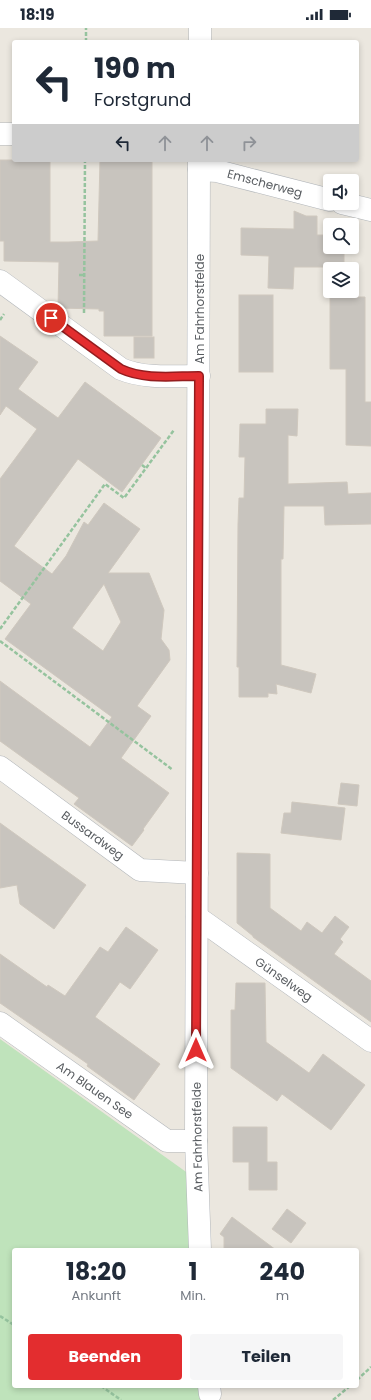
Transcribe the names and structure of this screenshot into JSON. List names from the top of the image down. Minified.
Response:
{"streets":{"street":["Emscherweg","Am Fahrhorstfelde","Bussardweg","Günselweg","Am Blauen See"]},"crossings":[["Emscherweg","Am Fahrhorstfelde"],["Am Fahrhorstfelde","Bussardweg"],["Am Fahrhorstfelde","Günselweg"],["Am Fahrhorstfelde","Am Blauen See"]],"page":{"status":"18:19","turn":["190 m","Forstgrund"],"eta":["18:20","Ankunft","1","Min.","240","m"],"buttons":["Beenden","Teilen"]}}
